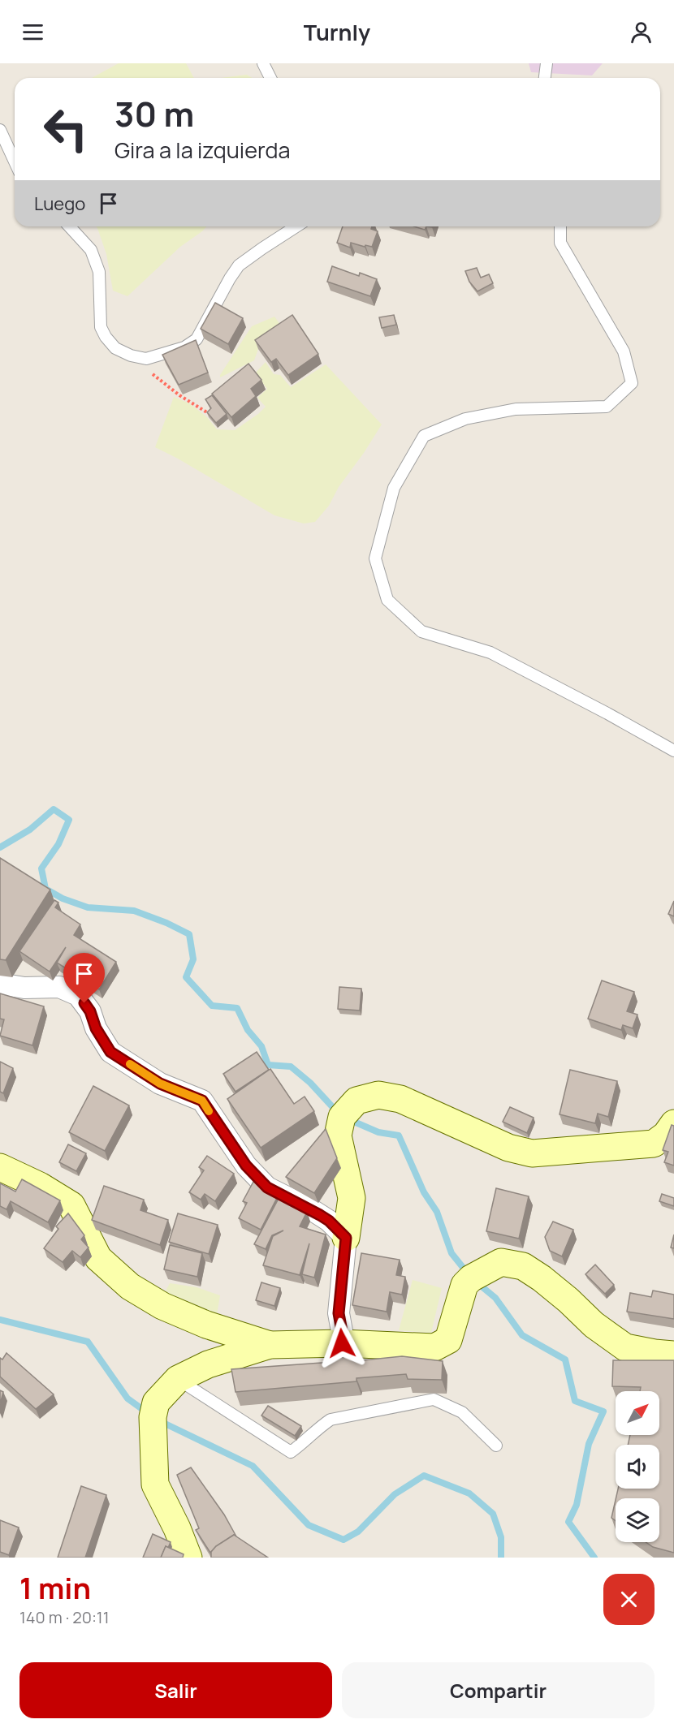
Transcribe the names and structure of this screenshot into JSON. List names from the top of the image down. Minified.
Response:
{"north":"top right","page":{"header":"Turnly","turn":["30 m","Gira a la izquierda"],"then":"Luego","heading":["1 min","140 m · 20:11"],"buttons":["Salir","Compartir"]}}
